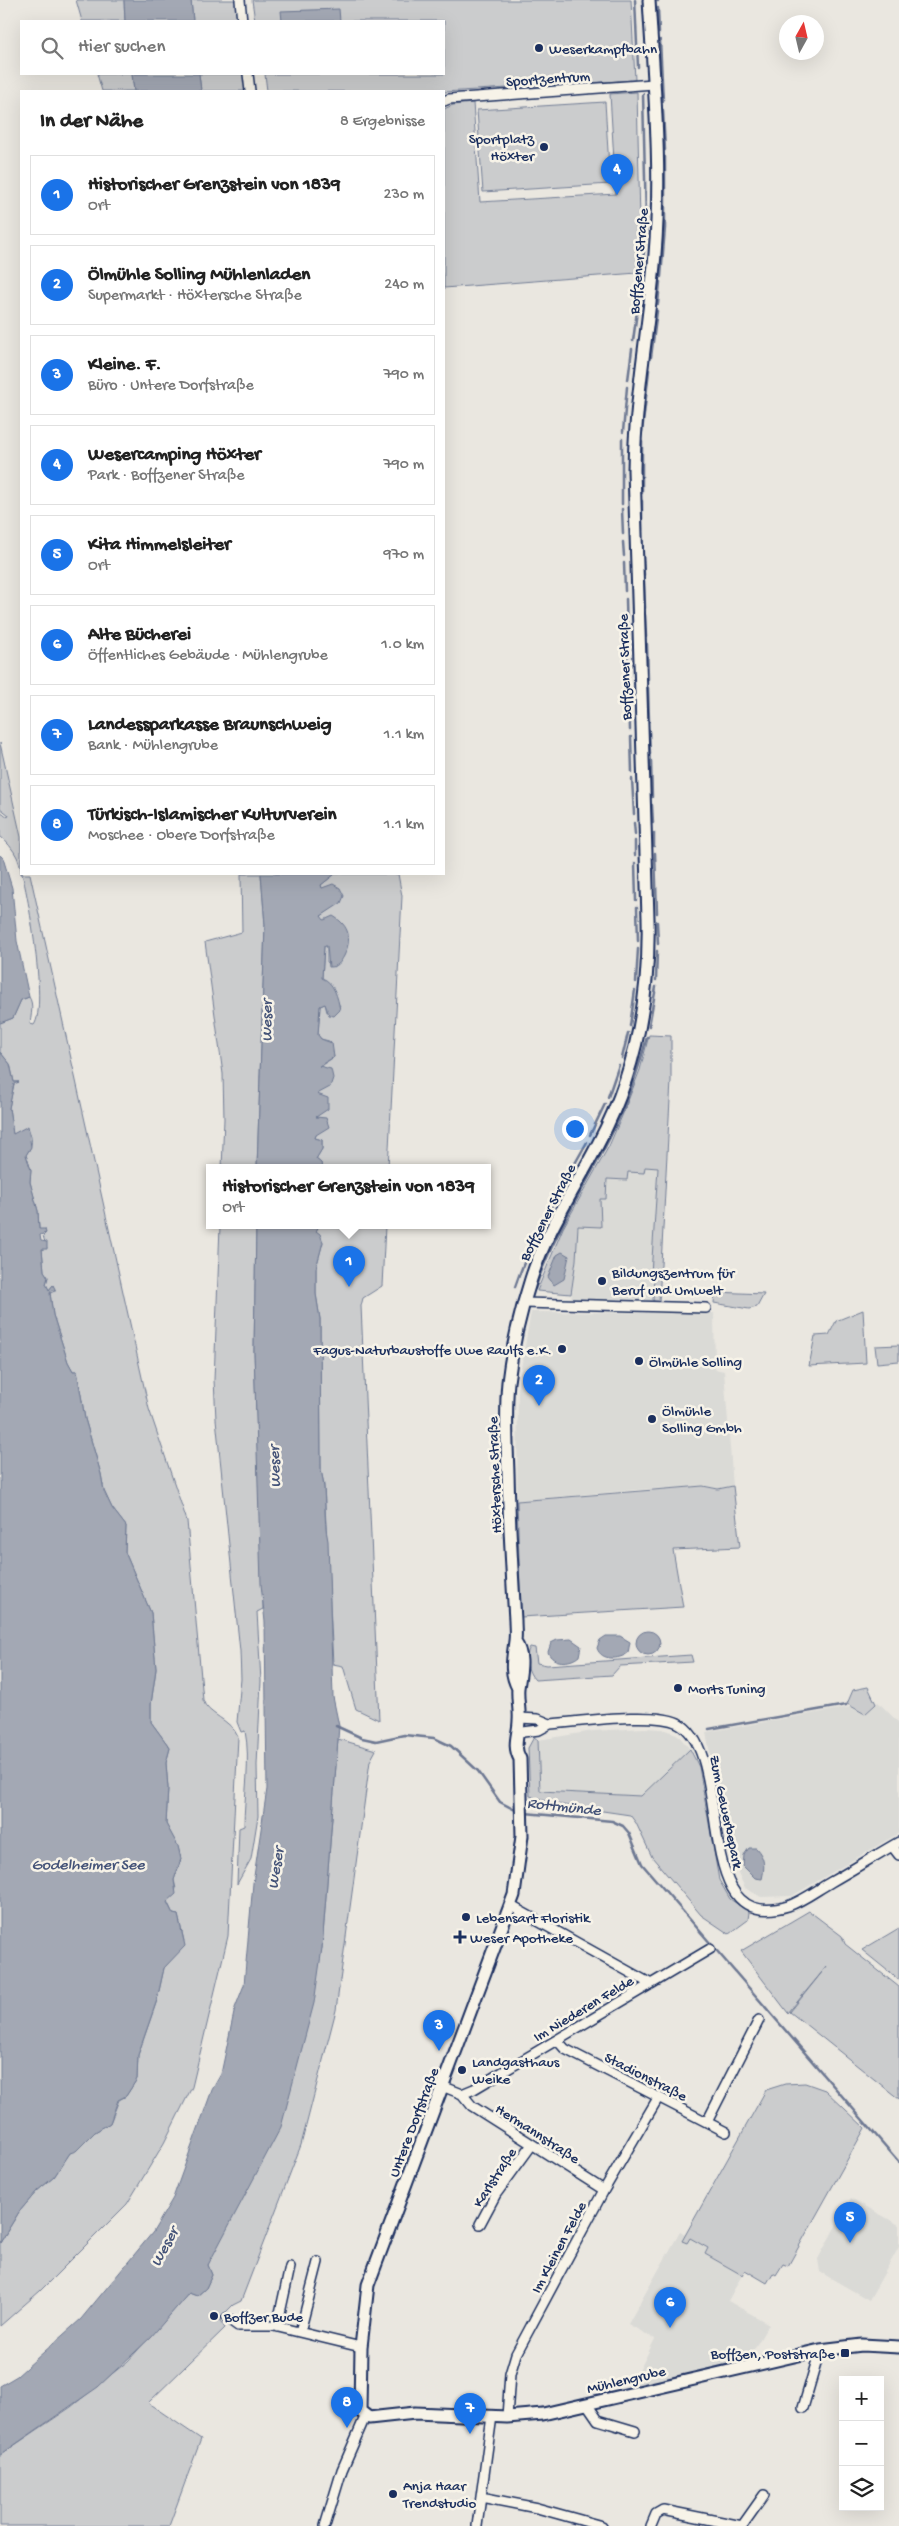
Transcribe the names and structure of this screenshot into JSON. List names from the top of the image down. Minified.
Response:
{"streets":{"street":["Sportzentrum","Boffzener Straße","Höxtersche Straße","Zum Gewerbepark","Im Niederen Felde","Stadionstraße","Untere Dorfstraße","Hermannstraße","Karlstraße","Im Kleinen Felde","Mühlengrube"]},"crossings":[["Sportzentrum","Boffzener Straße"],["Boffzener Straße","Höxtersche Straße"],["Höxtersche Straße","Zum Gewerbepark"],["Höxtersche Straße","Untere Dorfstraße"],["Zum Gewerbepark","Untere Dorfstraße"],["Im Niederen Felde","Stadionstraße"],["Im Niederen Felde","Hermannstraße"],["Stadionstraße","Im Kleinen Felde"],["Untere Dorfstraße","Mühlengrube"],["Hermannstraße","Karlstraße"],["Hermannstraße","Im Kleinen Felde"],["Im Kleinen Felde","Mühlengrube"]],"water":["Weser","Rottmünde","Godelheimer See"],"places":{"other":["Weserkampfbahn","Sportplatz Höxter","Bildungszentrum für Beruf und Umwelt","Fagus-Naturbaustoffe Uwe Raulfs e.K.","Ölmühle Solling","Ölmühle Solling Gmbh","Morts Tuning","Lebensart Floristik","Landgasthaus Weike","Boffzer Bude","Anja Haar Trendstudio"],"health":["Weser Apotheke"],"transit":["Boffzen, Poststraße"]},"north":"top","page":{"search":"Hier suchen","heading":["In der Nähe","8 Ergebnisse"],"pins":["4","1","2","3","5","6","8","7"],"list":[{"mark":"1","name":"Historischer Grenzstein von 1839","note":"Ort","value":"230 m"},{"mark":"2","name":"Ölmühle Solling Mühlenladen","note":"Supermarkt · Höxtersche Straße","value":"240 m"},{"mark":"3","name":"Kleine. F.","note":"Büro · Untere Dorfstraße","value":"790 m"},{"mark":"4","name":"Wesercamping Höxter","note":"Park · Boffzener Straße","value":"790 m"},{"mark":"5","name":"Kita Himmelsleiter","note":"Ort","value":"970 m"},{"mark":"6","name":"Alte Bücherei","note":"Öffentliches Gebäude · Mühlengrube","value":"1.0 km"},{"mark":"7","name":"Landessparkasse Braunschweig","note":"Bank · Mühlengrube","value":"1.1 km"},{"mark":"8","name":"Türkisch-Islamischer Kulturverein","note":"Moschee · Obere Dorfstraße","value":"1.1 km"}],"popup":["Historischer Grenzstein von 1839","Ort"],"map_buttons":["+","−"]}}
